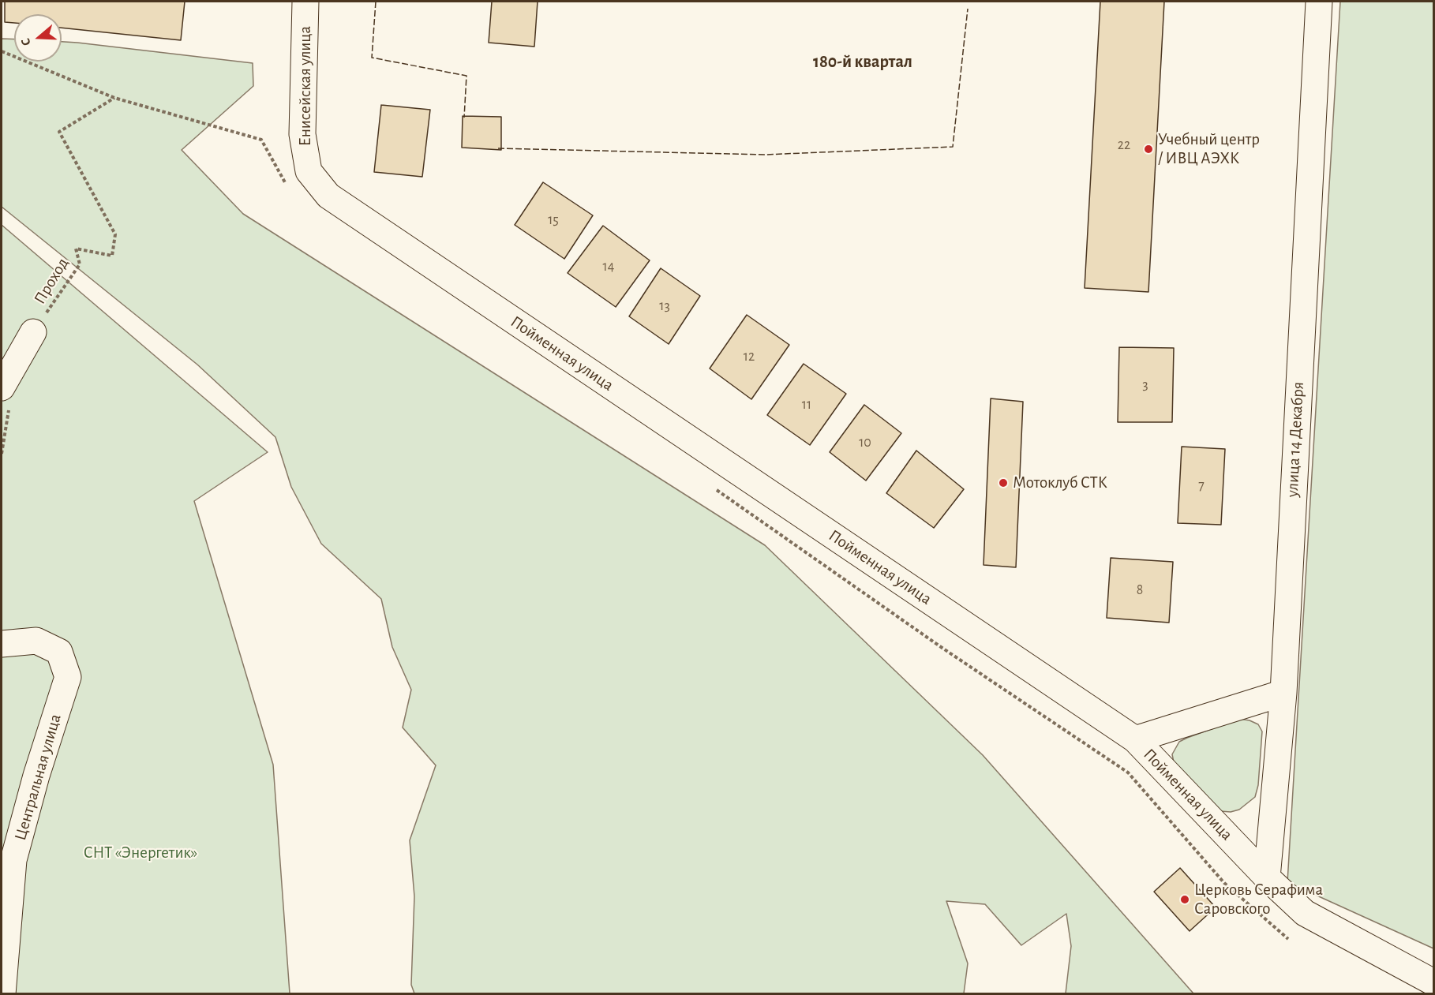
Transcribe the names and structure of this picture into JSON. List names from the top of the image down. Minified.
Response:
{"streets":{"street":["Енисейская улица","Пойменная улица","улица 14 Декабря","Центральная улица"],"path":["Проход"]},"crossings":[["Енисейская улица","Пойменная улица"],["Пойменная улица","улица 14 Декабря"]],"districts":["180-й квартал"],"parks":["СНТ «Энергетик»"],"places":["Учебный центр / ИВЦ АЭХК","Мотоклуб СТК","Церковь Серафима Саровского"],"house_numbers":["22","15","14","13","12","3","11","10","7","8"],"north":"left"}
